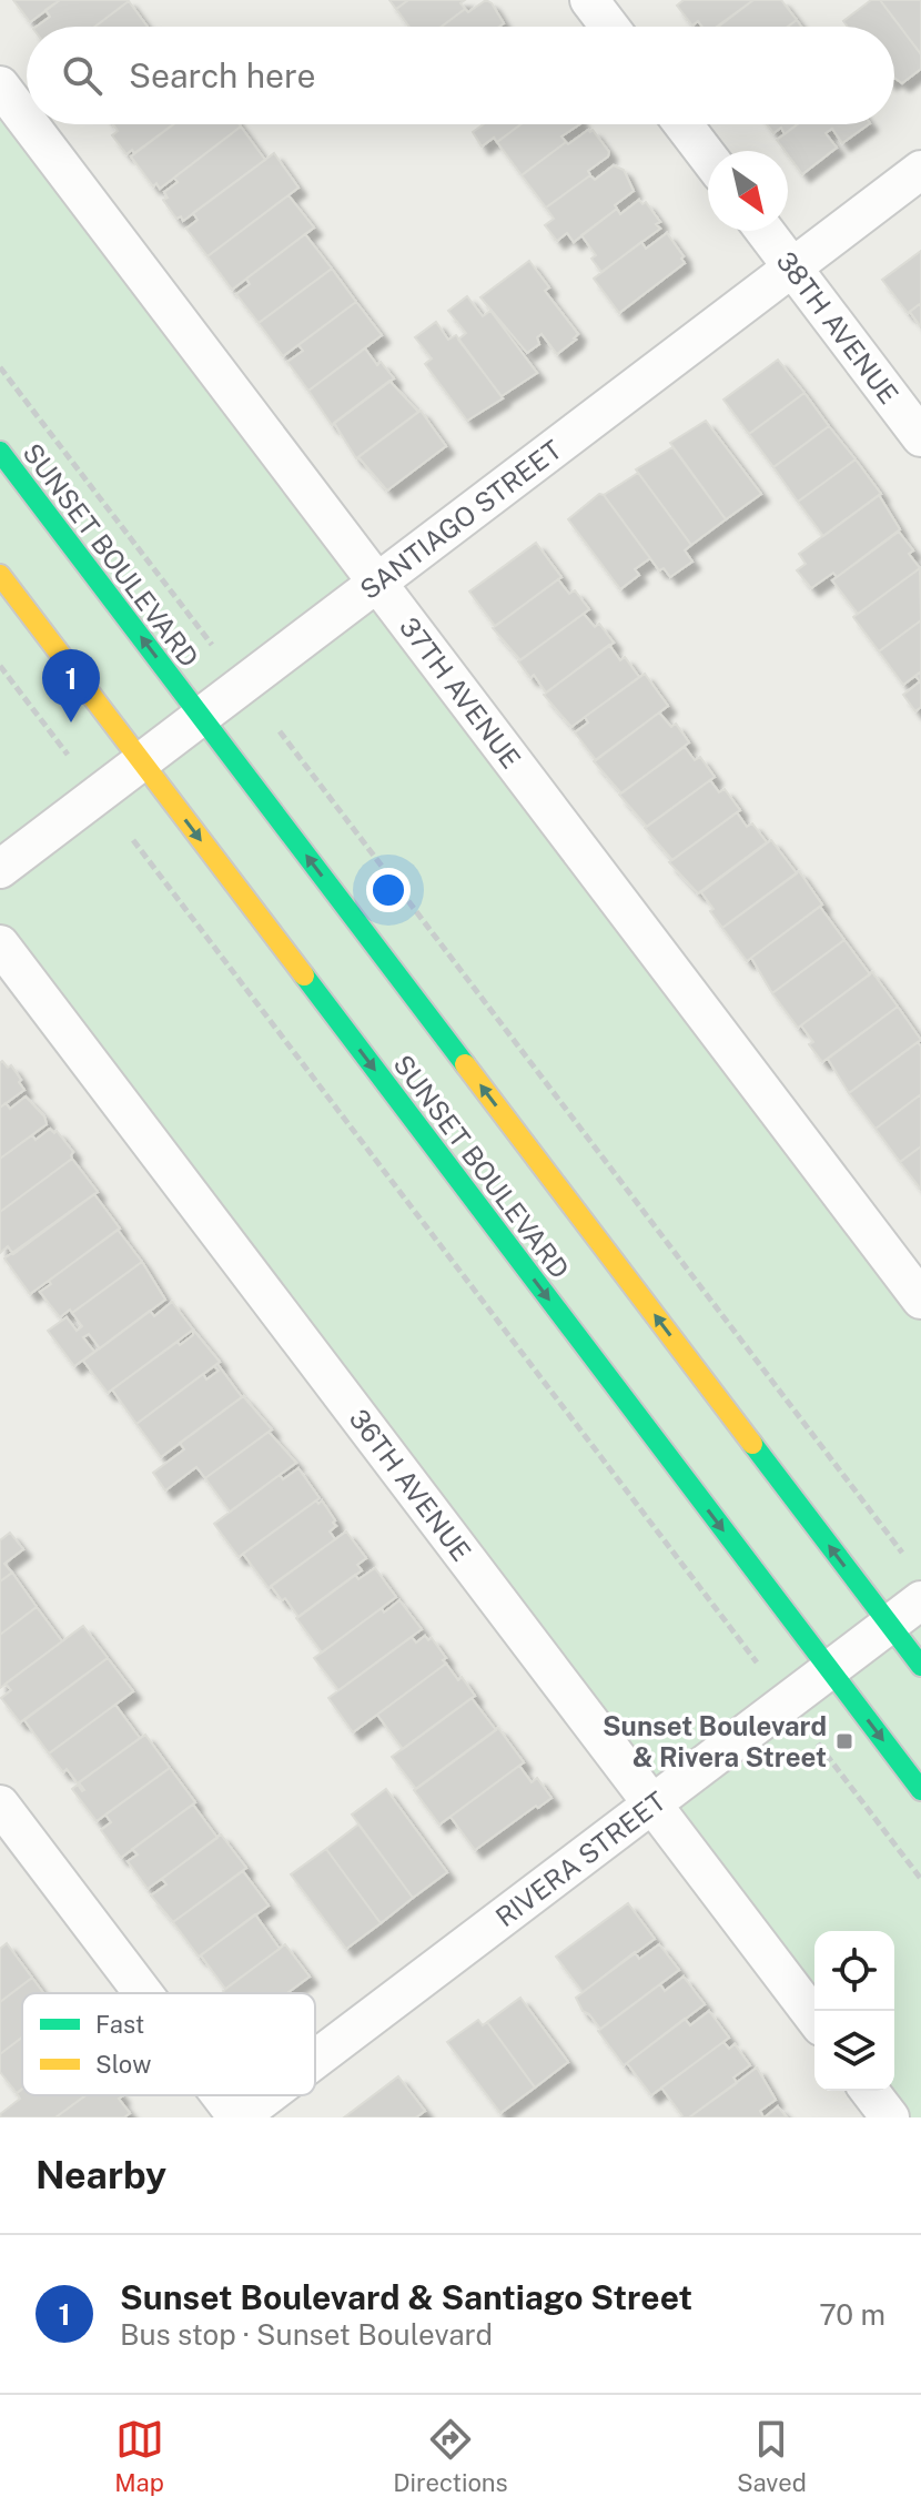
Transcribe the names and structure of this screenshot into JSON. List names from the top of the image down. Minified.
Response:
{"streets":{"main road":["SUNSET BOULEVARD"],"street":["38TH AVENUE","SANTIAGO STREET","37TH AVENUE","36TH AVENUE","RIVERA STREET"]},"crossings":[["38TH AVENUE","SANTIAGO STREET"],["SANTIAGO STREET","SUNSET BOULEVARD"],["SANTIAGO STREET","37TH AVENUE"],["SUNSET BOULEVARD","RIVERA STREET"],["36TH AVENUE","RIVERA STREET"]],"places":{"transit":["Sunset Boulevard & Rivera Street"]},"legend":["Fast","Slow"],"north":"bottom right","page":{"search":"Search here","pins":"1","heading":"Nearby","list":[{"mark":"1","name":"Sunset Boulevard & Santiago Street","note":"Bus stop · Sunset Boulevard","value":"70 m"}],"nav":["Map","Directions","Saved"]}}
